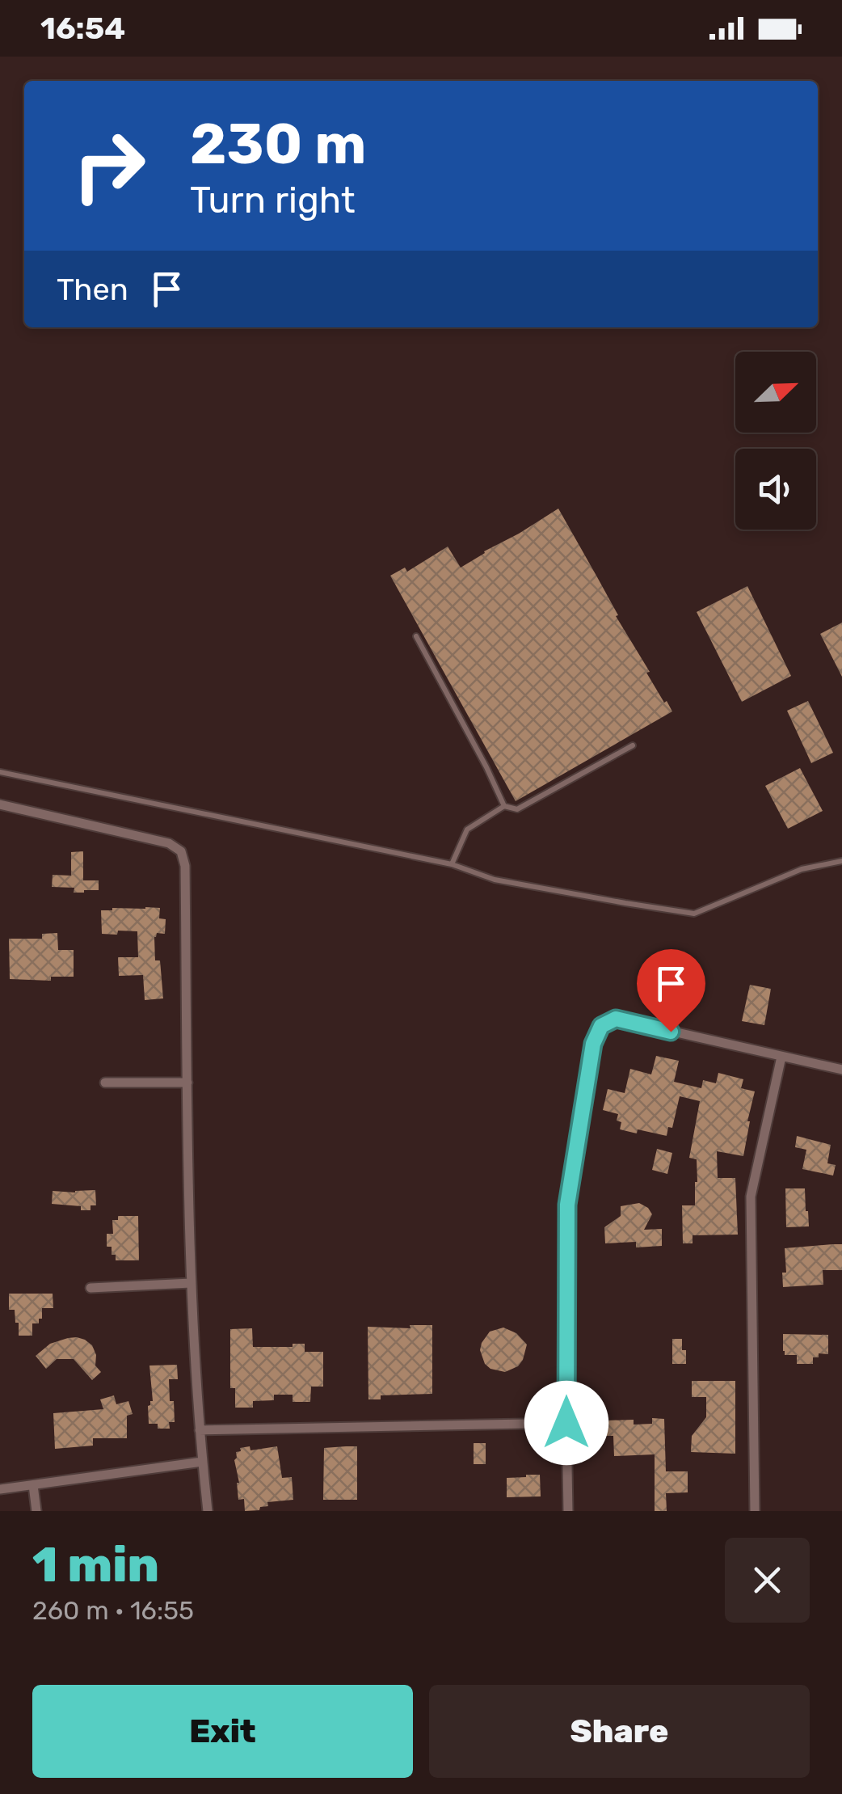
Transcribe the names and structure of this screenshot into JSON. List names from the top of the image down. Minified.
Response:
{"north":"top right","page":{"status":"16:54","turn":["230 m","Turn right"],"then":"Then","heading":["1 min","260 m · 16:55"],"buttons":["Exit","Share"]}}
